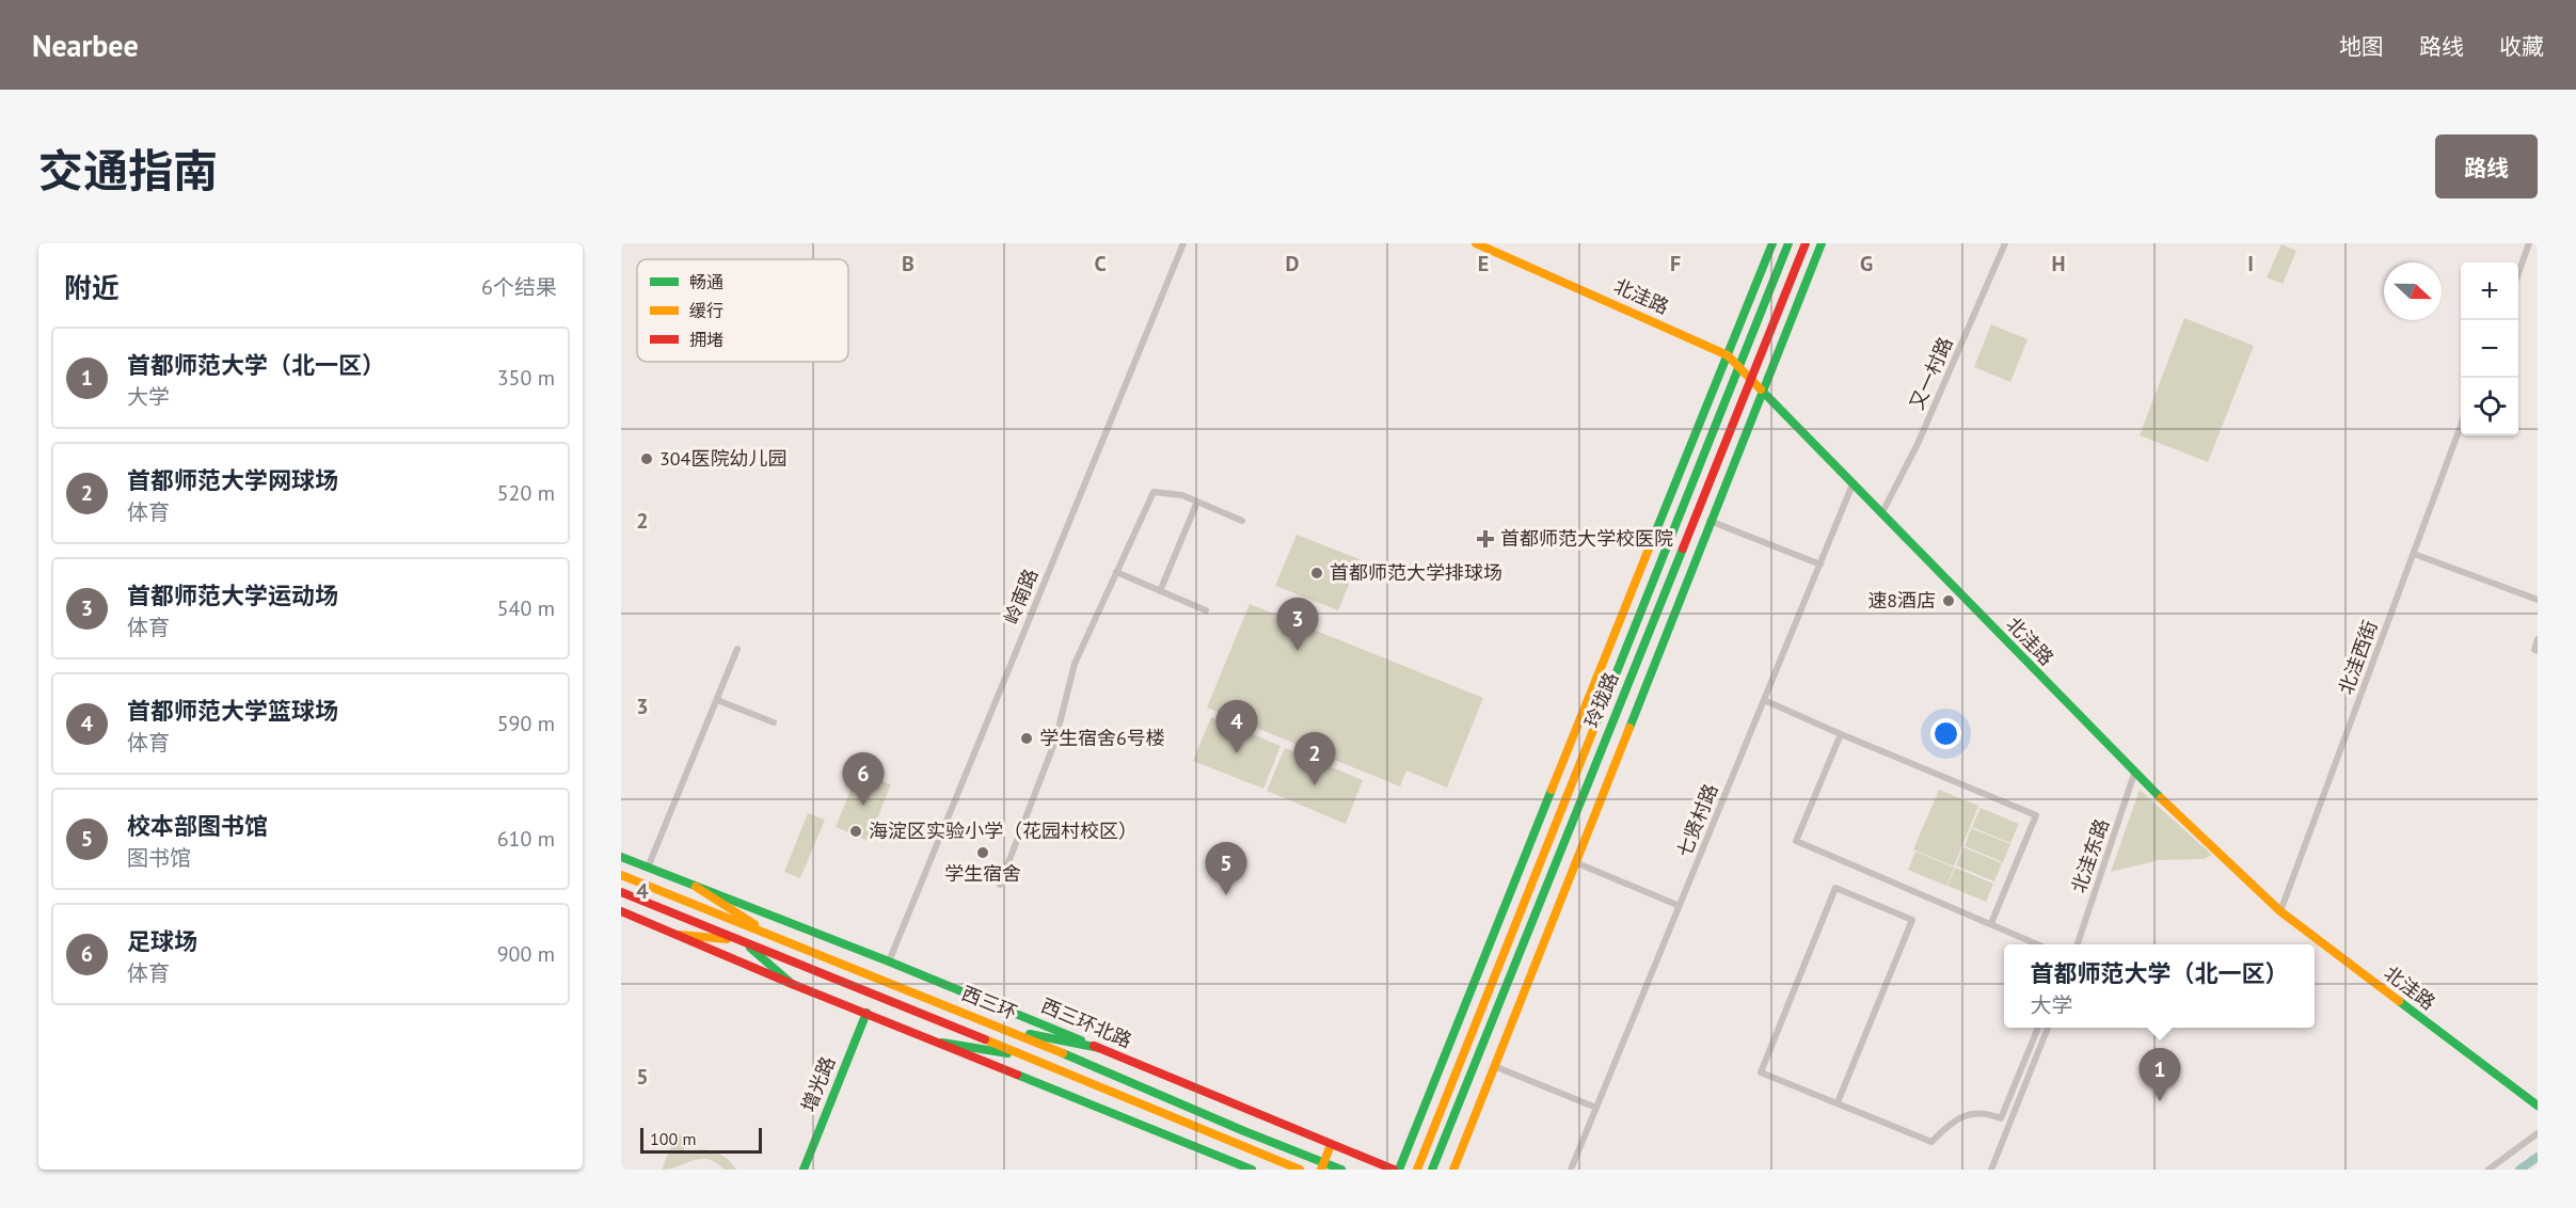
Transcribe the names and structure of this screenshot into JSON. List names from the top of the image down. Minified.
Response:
{"streets":{"main road":["北洼路","玲珑路","西三环","西三环北路","增光路"],"street":["又一村路","岭南路","北洼西街","七贤村路","北洼东路"]},"crossings":[["北洼路","又一村路"],["北洼路","北洼西街"],["北洼路","玲珑路"],["北洼路","七贤村路"],["北洼路","北洼东路"],["岭南路","西三环北路"]],"places":{"other":["304医院幼儿园","首都师范大学排球场","速8酒店","学生宿舍6号楼","海淀区实验小学（花园村校区）","学生宿舍"],"health":["首都师范大学校医院"]},"legend":["畅通","缓行","拥堵"],"scale_bar":"100 m","north":"right","page":{"header":"Nearbee","nav":["地图","路线","收藏"],"title":"交通指南","buttons":"路线","heading":["附近","6个结果"],"map_buttons":["+","−"],"list":[{"mark":"1","name":"首都师范大学（北一区）","note":"大学","value":"350 m"},{"mark":"2","name":"首都师范大学网球场","note":"体育","value":"520 m"},{"mark":"3","name":"首都师范大学运动场","note":"体育","value":"540 m"},{"mark":"4","name":"首都师范大学篮球场","note":"体育","value":"590 m"},{"mark":"5","name":"校本部图书馆","note":"图书馆","value":"610 m"},{"mark":"6","name":"足球场","note":"体育","value":"900 m"}],"pins":["3","4","2","6","5","1"],"popup":["首都师范大学（北一区）","大学"],"scale":"100 m"},"grid":{"columns":["B","C","D","E","F","G","H","I"],"rows":["2","3","4","5"]}}
